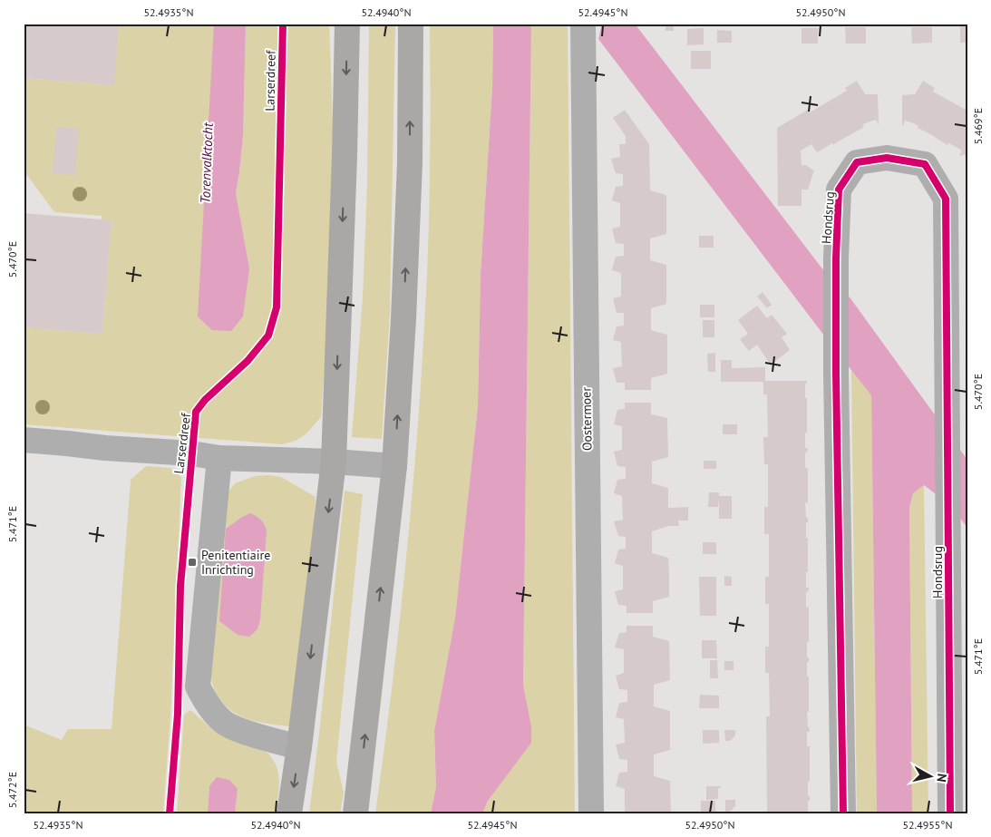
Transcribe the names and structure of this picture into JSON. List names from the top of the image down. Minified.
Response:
{"streets":{"street":["Larserdreef","Hondsrug","Oostermoer"]},"water":["Torenvalktocht"],"places":{"transit":["Penitentiaire Inrichting"]},"north":"right","coordinates":["52.4935°N","52.4940°N","52.4945°N","52.4950°N","5.469°E","5.470°E","5.471°E","5.472°E","52.4955°N"]}
